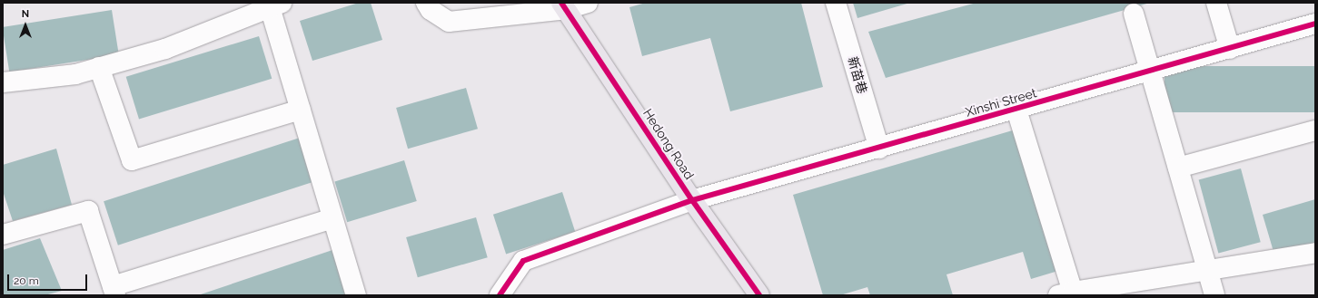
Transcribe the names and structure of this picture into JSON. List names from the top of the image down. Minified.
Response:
{"streets":{"main road":["Hedong Road"],"street":["新苗巷","Xinshi Street"]},"crossings":[["新苗巷","Xinshi Street"],["Xinshi Street","Hedong Road"]],"scale_bar":"20 m","north":"top"}
